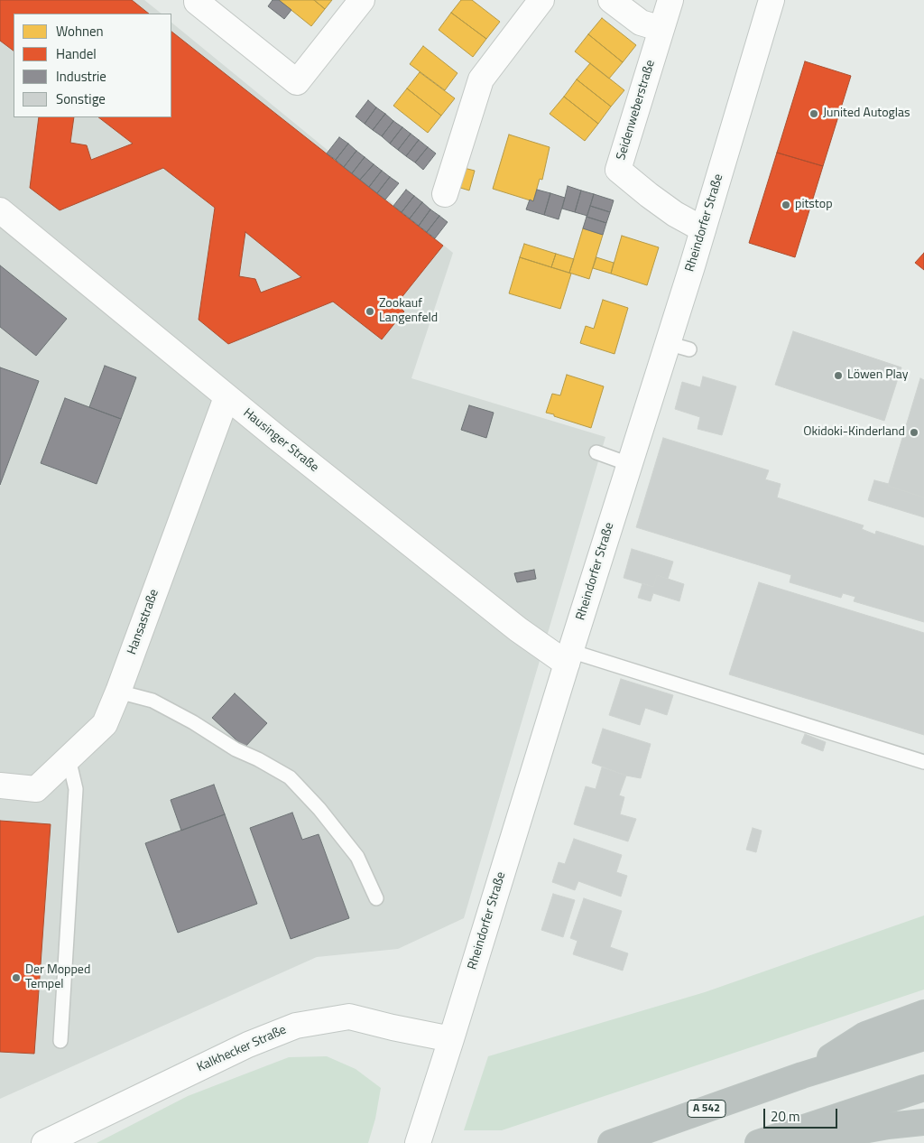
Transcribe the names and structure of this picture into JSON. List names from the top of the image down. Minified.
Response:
{"streets":{"highway":["A 542"],"street":["Seidenweberstraße","Rheindorfer Straße","Hausinger Straße","Hansastraße","Kalkhecker Straße"]},"crossings":[["Seidenweberstraße","Rheindorfer Straße"],["Rheindorfer Straße","Hausinger Straße"],["Rheindorfer Straße","Kalkhecker Straße"],["Hausinger Straße","Hansastraße"]],"places":["Junited Autoglas","pitstop","Zookauf Langenfeld","Löwen Play","Okidoki-Kinderland","Der Mopped Tempel"],"legend":["Wohnen","Handel","Industrie","Sonstige"],"scale_bar":"20 m"}
